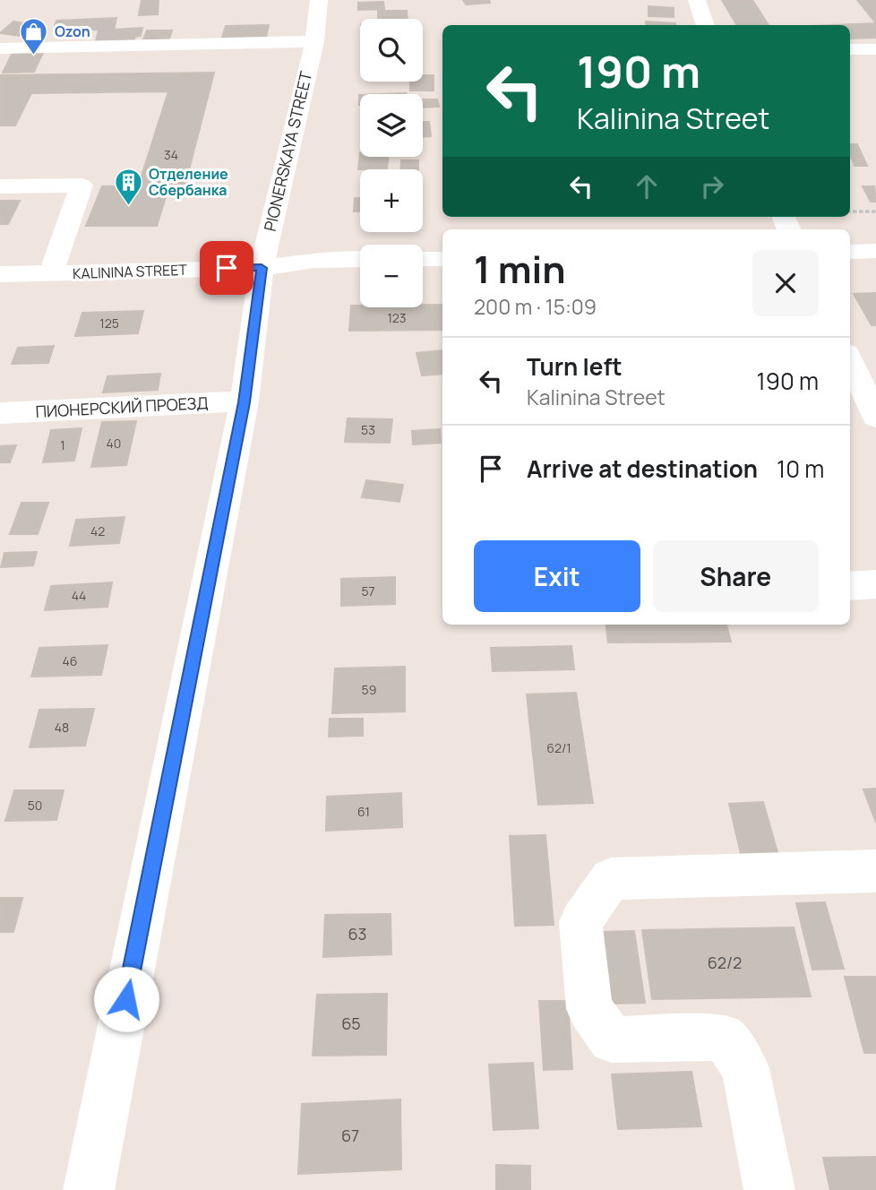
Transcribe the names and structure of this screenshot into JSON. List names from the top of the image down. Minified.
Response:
{"streets":{"street":["PIONERSKAYA STREET","KALININA STREET","ПИОНЕРСКИЙ ПРОЕЗД"]},"crossings":[["PIONERSKAYA STREET","KALININA STREET"],["PIONERSKAYA STREET","ПИОНЕРСКИЙ ПРОЕЗД"]],"places":{"shop":["Ozon"],"building":["Отделение Сбербанка"]},"house_numbers":["34","123","125","53","40","1","42","57","44","46","59","48","62/1","50","61","63","62/2","65","67"],"page":{"map_buttons":["+","−"],"turn":["190 m","Kalinina Street"],"heading":["1 min","200 m · 15:09"],"list":[{"name":"Turn left","note":"Kalinina Street","value":"190 m"},{"name":"Arrive at destination","value":"10 m"}],"buttons":["Exit","Share"]}}
